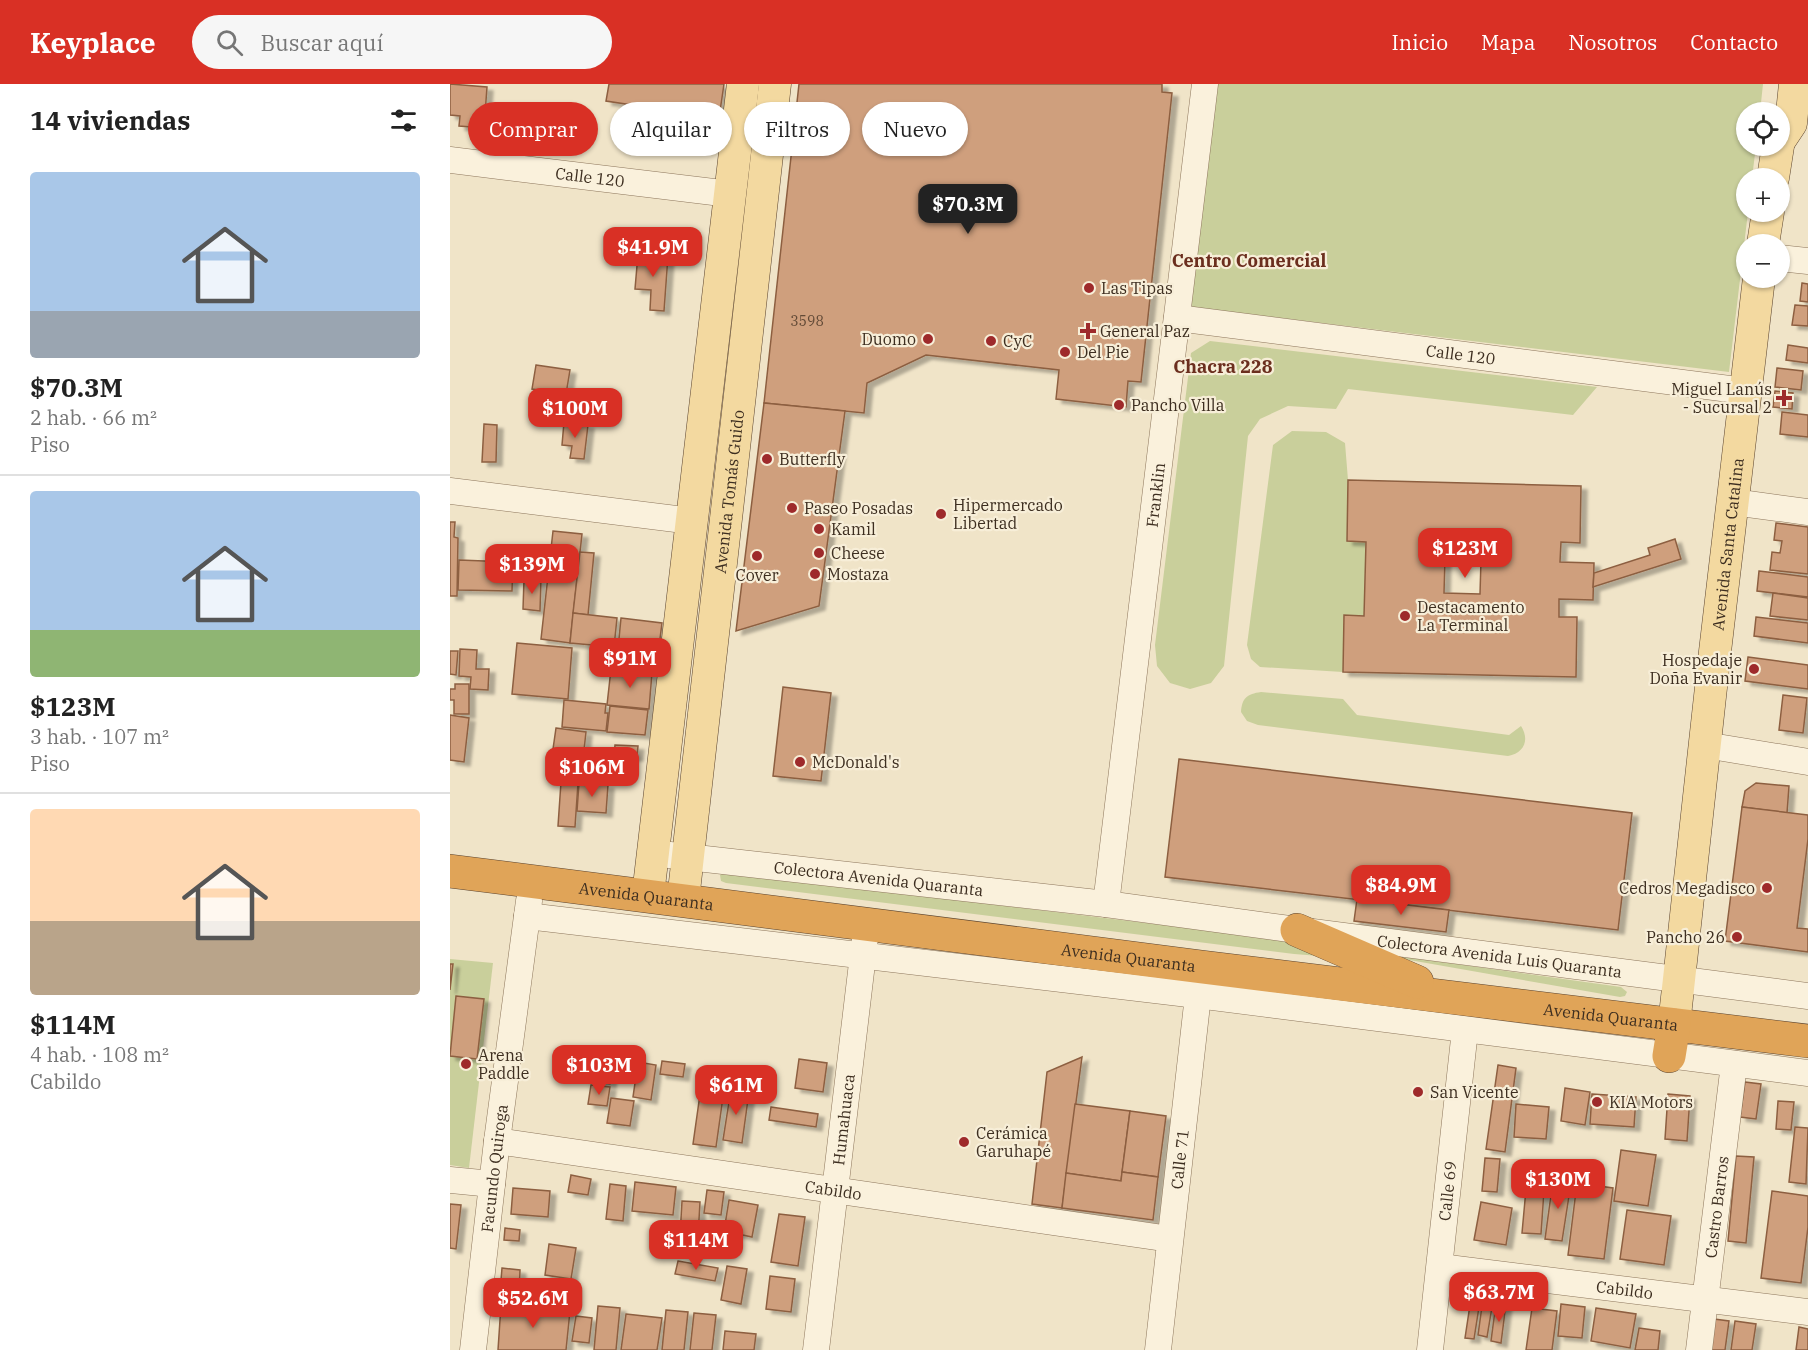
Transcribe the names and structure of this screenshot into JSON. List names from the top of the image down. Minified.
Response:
{"streets":{"highway":["Avenida Quaranta"],"main road":["Avenida Tomás Guido","Avenida Santa Catalina"],"street":["Calle 120","Franklin","Colectora Avenida Quaranta","Colectora Avenida Luis Quaranta","Humahuaca","Calle 71","Facundo Quiroga","Cabildo","Calle 69","Castro Barros"]},"crossings":[["Calle 120","Avenida Tomás Guido"],["Calle 120","Franklin"],["Calle 120","Avenida Santa Catalina"],["Avenida Tomás Guido","Colectora Avenida Quaranta"],["Avenida Tomás Guido","Avenida Quaranta"],["Franklin","Colectora Avenida Quaranta"],["Franklin","Colectora Avenida Luis Quaranta"],["Avenida Santa Catalina","Avenida Quaranta"],["Avenida Santa Catalina","Colectora Avenida Luis Quaranta"],["Colectora Avenida Quaranta","Colectora Avenida Luis Quaranta"],["Avenida Quaranta","Humahuaca"],["Avenida Quaranta","Calle 71"],["Avenida Quaranta","Facundo Quiroga"],["Humahuaca","Cabildo"],["Calle 71","Cabildo"],["Facundo Quiroga","Cabildo"],["Cabildo","Calle 69"],["Cabildo","Castro Barros"]],"districts":["Centro Comercial","Chacra 228"],"places":{"other":["Las Tipas","Duomo","CyC","Del Pie","Pancho Villa","Butterfly","Paseo Posadas","Hipermercado Libertad","Kamil","Cheese","Cover","Mostaza","Destacamento La Terminal","Hospedaje Doña Evanir","McDonald's","Cedros Megadisco","Pancho 26","Arena Paddle","San Vicente","KIA Motors","Cerámica Garuhapé"],"health":["General Paz","Miguel Lanús - Sucursal 2"]},"house_numbers":["3598"],"page":{"header":"Keyplace","search":"Buscar aquí","nav":["Inicio","Mapa","Nosotros","Contacto"],"heading":"14 viviendas","map_buttons":["+","−"],"chip":["Comprar","Alquilar","Filtros","Nuevo"],"list":[{"name":"$70.3M","note":"2 hab. · 66 m² · Piso"},{"name":"$123M","note":"3 hab. · 107 m² · Piso"},{"name":"$114M","note":"4 hab. · 108 m² · Cabildo"}],"price":["$70.3M","$41.9M","$100M","$123M","$139M","$91M","$106M","$84.9M","$103M","$61M","$130M","$114M","$63.7M","$52.6M"]}}
